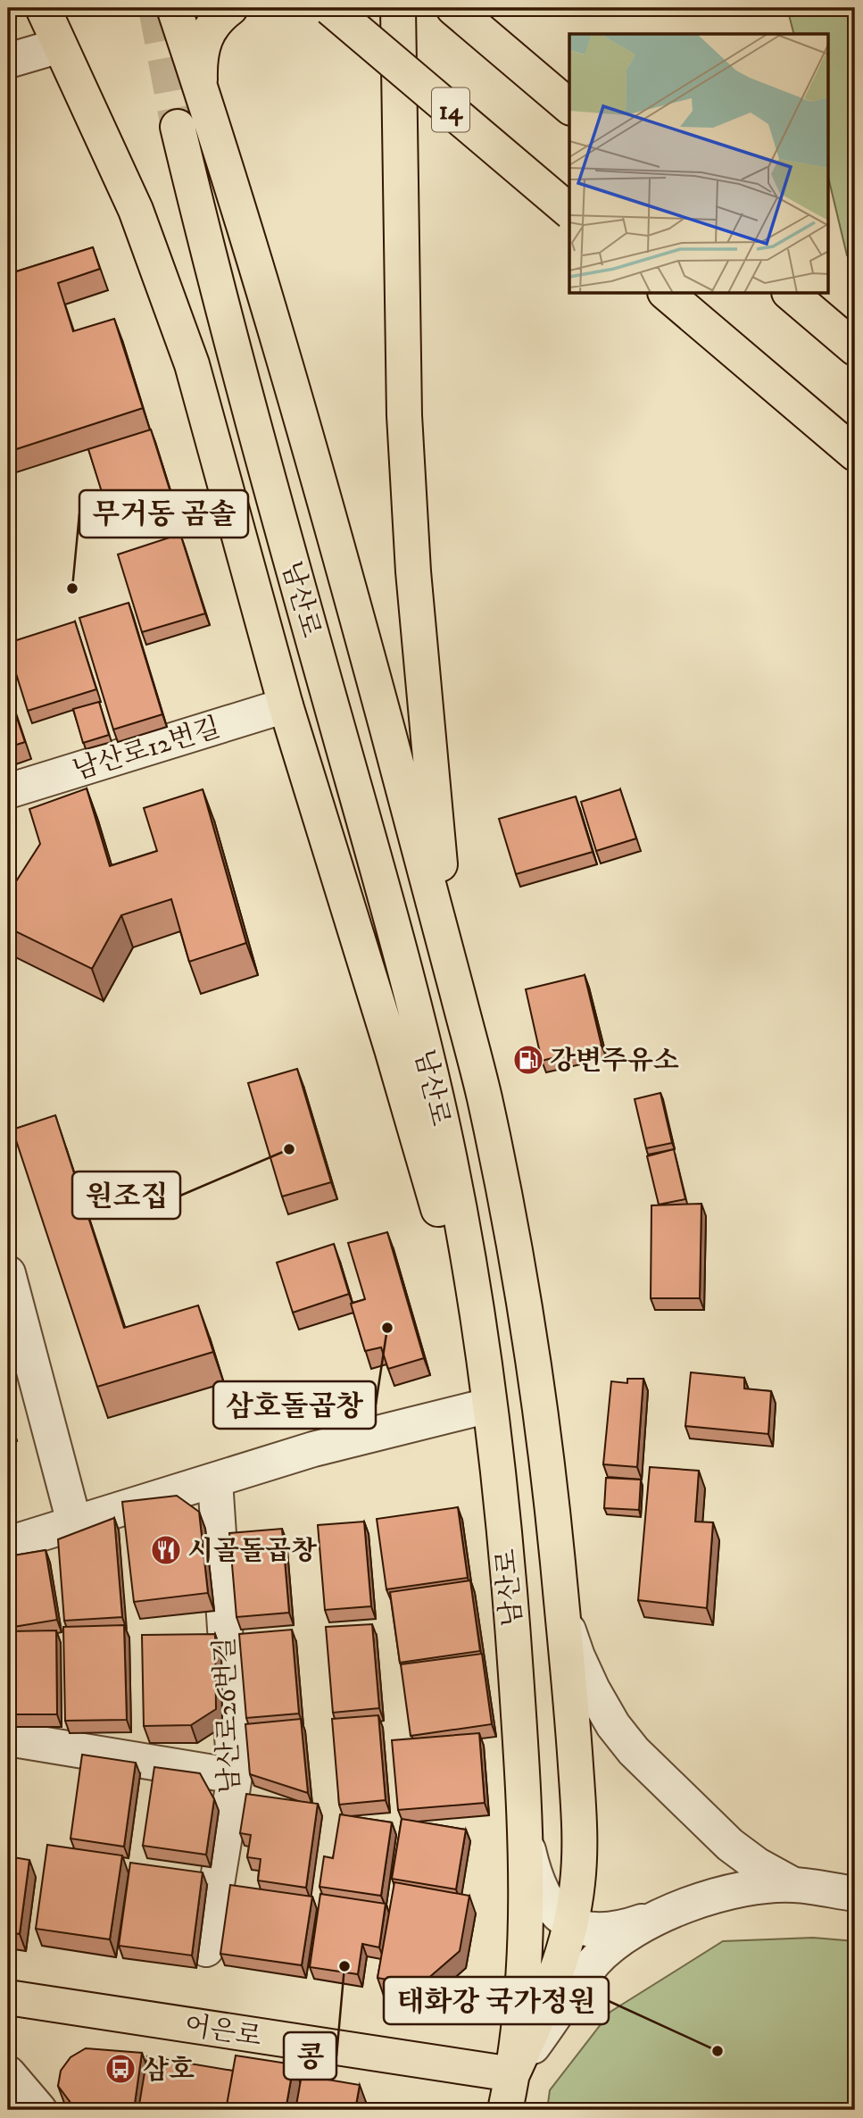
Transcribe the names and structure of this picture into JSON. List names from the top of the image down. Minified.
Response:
{"streets":{"main road":["14","남산로","어은로"],"street":["남산로12번길","남산로26번길"]},"crossings":[["남산로","어은로"]],"places":{"other":["무거동 곰솔","원조집","삼호돌곱창","콩","태화강 국가정원"],"fuel station":["강변주유소"],"restaurant":["시골돌곱창"],"bus stop":["삼호"]}}
